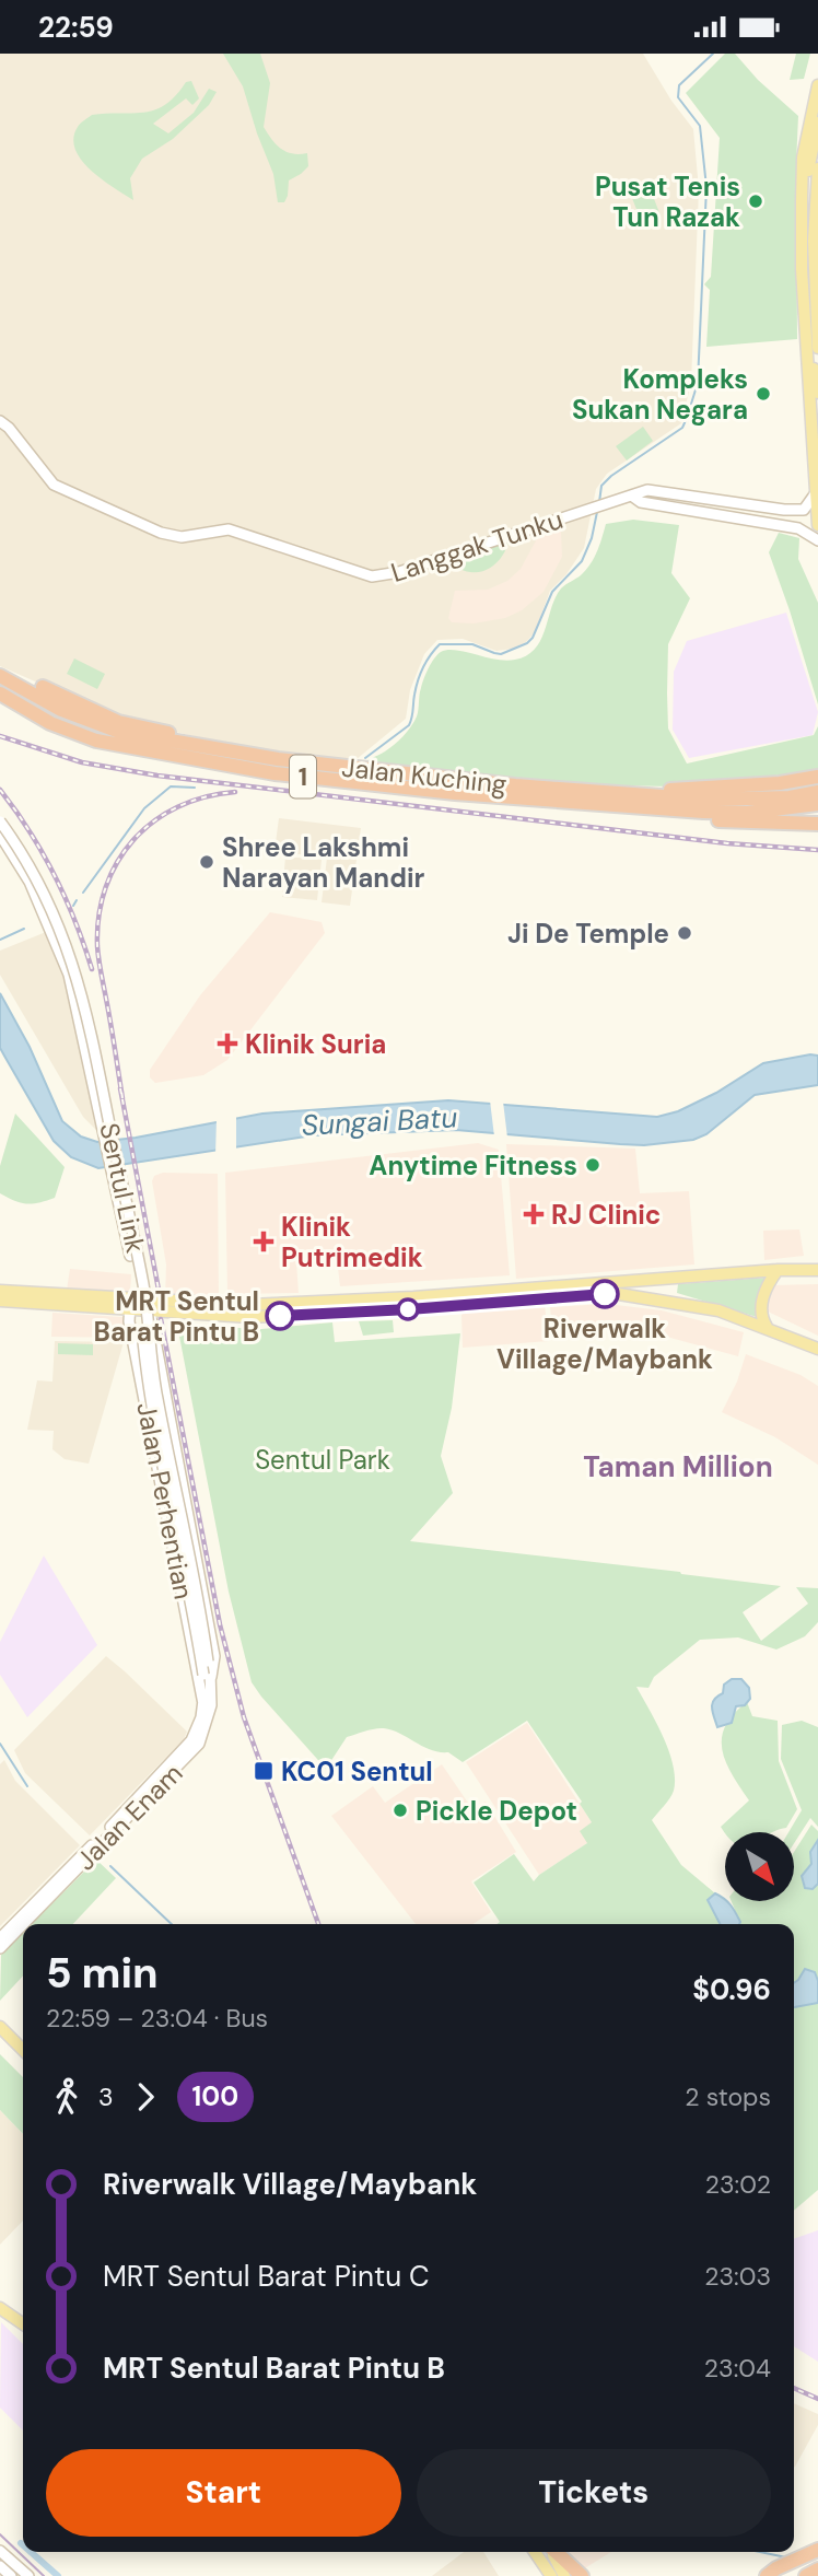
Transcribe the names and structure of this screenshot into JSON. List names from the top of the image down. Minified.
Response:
{"streets":{"highway":["Jalan Kuching","1"],"main road":["Langgak Tunku","Sentul Link","Jalan Perhentian","Jalan Enam"]},"crossings":[["Sentul Link","Jalan Perhentian"],["Sentul Link","Jalan Enam"],["Jalan Perhentian","Jalan Enam"]],"districts":["Taman Million"],"water":["Sungai Batu"],"parks":["Sentul Park"],"places":{"other":["Pusat Tenis Tun Razak","Kompleks Sukan Negara","Shree Lakshmi Narayan Mandir","Ji De Temple","Anytime Fitness","Riverwalk Village/Maybank","MRT Sentul Barat Pintu B","Pickle Depot"],"health":["Klinik Suria","RJ Clinic","Klinik Putrimedik"],"transit":["KC01 Sentul"]},"lines":["bus line 100"],"north":"bottom right","page":{"status":"22:59","heading":["5 min","22:59 – 23:04 · Bus","$0.96"],"legs":["3","100","2 stops"],"list":[{"name":"Riverwalk Village/Maybank","value":"23:02"},{"name":"MRT Sentul Barat Pintu C","value":"23:03"},{"name":"MRT Sentul Barat Pintu B","value":"23:04"}],"buttons":["Start","Tickets"]}}
